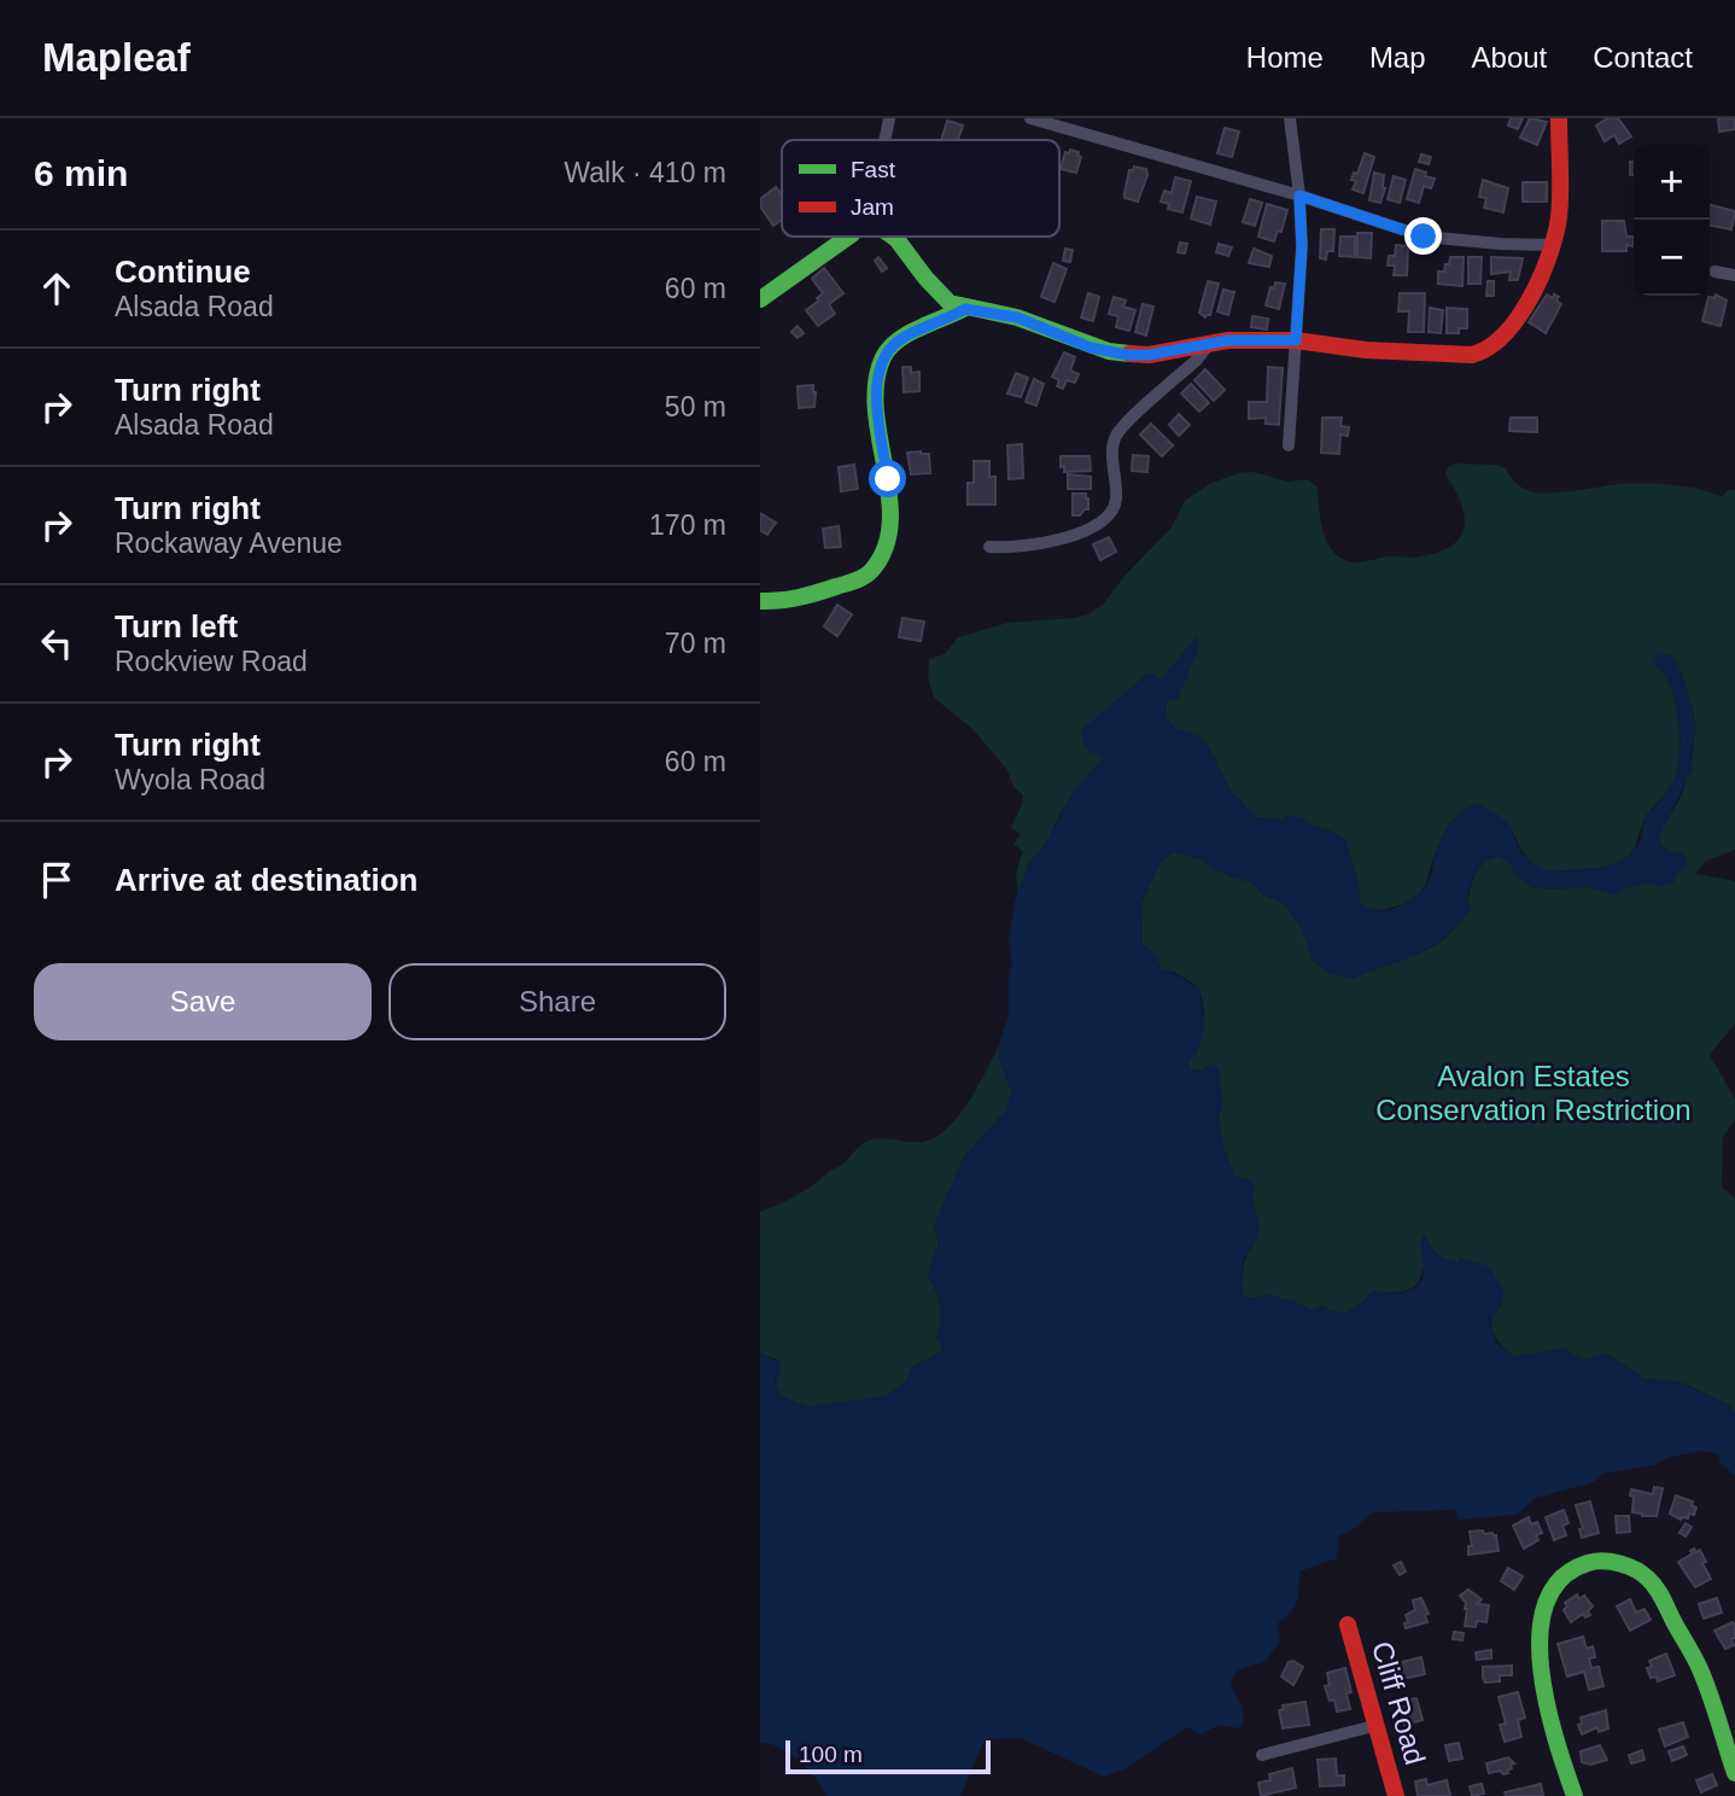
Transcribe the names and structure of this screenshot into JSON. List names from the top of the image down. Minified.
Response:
{"streets":{"street":["Cliff Road"]},"parks":["Avalon Estates Conservation Restriction"],"legend":["Fast","Jam"],"scale_bar":"100 m","page":{"header":"Mapleaf","nav":["Home","Map","About","Contact"],"heading":["6 min","Walk · 410 m"],"map_buttons":["+","−"],"list":[["Continue","Alsada Road","60 m"],["Turn right","Alsada Road","50 m"],["Turn right","Rockaway Avenue","170 m"],["Turn left","Rockview Road","70 m"],["Turn right","Wyola Road","60 m"],"Arrive at destination"],"buttons":["Save","Share"],"scale":"100 m"}}
